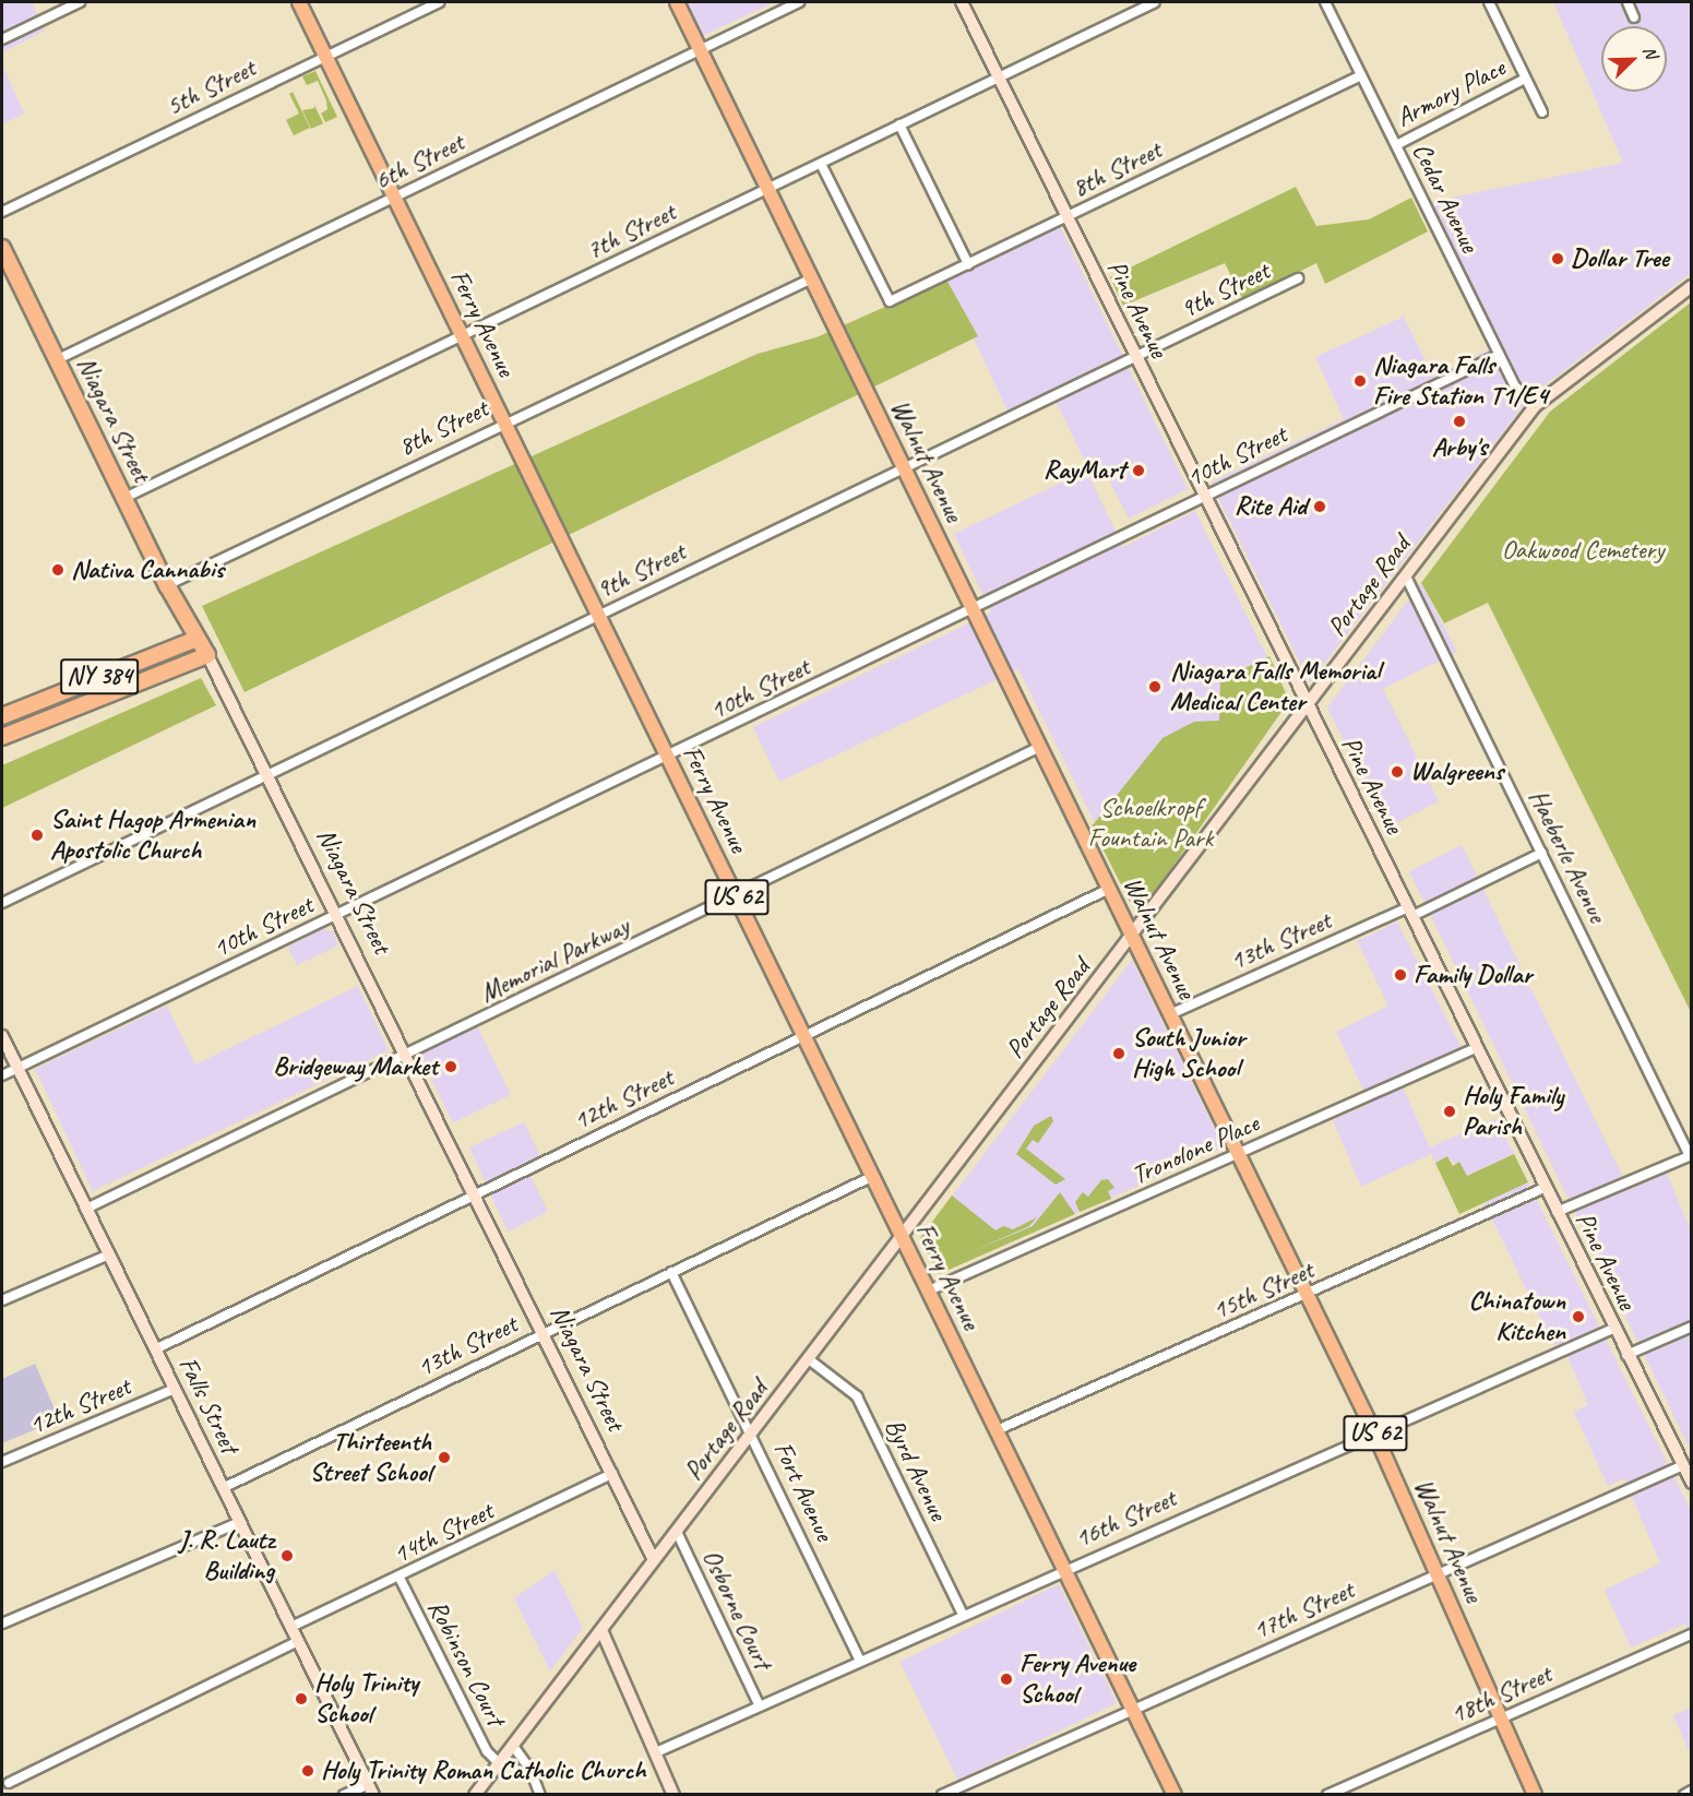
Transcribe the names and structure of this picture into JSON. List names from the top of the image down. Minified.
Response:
{"streets":{"highway":["Niagara Street","NY 384"],"main road":["Ferry Avenue","Walnut Avenue","US 62"],"street":["5th Street","Armory Place","6th Street","8th Street","Cedar Avenue","7th Street","9th Street","Pine Avenue","10th Street","Portage Road","Haeberle Avenue","13th Street","Memorial Parkway","12th Street","Tronolone Place","15th Street","Falls Street","Byrd Avenue","Fort Avenue","16th Street","14th Street","Osborne Court","17th Street","Robinson Court","18th Street"]},"crossings":[["5th Street","Ferry Avenue"],["Armory Place","Cedar Avenue"],["6th Street","Ferry Avenue"],["6th Street","Niagara Street"],["6th Street","Walnut Avenue"],["8th Street","Cedar Avenue"],["8th Street","7th Street"],["8th Street","Pine Avenue"],["8th Street","Ferry Avenue"],["8th Street","Niagara Street"],["8th Street","Walnut Avenue"],["Cedar Avenue","10th Street"],["Cedar Avenue","Portage Road"],["7th Street","Pine Avenue"],["7th Street","Ferry Avenue"],["7th Street","Niagara Street"],["7th Street","Walnut Avenue"],["9th Street","Pine Avenue"],["9th Street","Ferry Avenue"],["9th Street","Niagara Street"],["9th Street","Walnut Avenue"],["Pine Avenue","10th Street"],["Pine Avenue","Portage Road"],["Pine Avenue","13th Street"],["Pine Avenue","Tronolone Place"],["Pine Avenue","15th Street"],["Pine Avenue","16th Street"],["Pine Avenue","17th Street"],["Ferry Avenue","10th Street"],["Ferry Avenue","Portage Road"],["Ferry Avenue","13th Street"],["Ferry Avenue","Memorial Parkway"],["Ferry Avenue","12th Street"],["Ferry Avenue","Tronolone Place"],["Ferry Avenue","15th Street"],["Ferry Avenue","16th Street"],["Ferry Avenue","17th Street"],["Niagara Street","10th Street"],["Niagara Street","Portage Road"],["Niagara Street","NY 384"],["Niagara Street","13th Street"],["Niagara Street","Memorial Parkway"],["Niagara Street","12th Street"],["Niagara Street","14th Street"],["10th Street","Walnut Avenue"],["10th Street","Falls Street"],["Walnut Avenue","Portage Road"],["Walnut Avenue","13th Street"],["Walnut Avenue","Memorial Parkway"],["Walnut Avenue","12th Street"],["Walnut Avenue","Tronolone Place"],["Walnut Avenue","15th Street"],["Walnut Avenue","16th Street"],["Walnut Avenue","17th Street"],["Walnut Avenue","18th Street"],["Portage Road","Haeberle Avenue"],["Portage Road","Byrd Avenue"],["Portage Road","Fort Avenue"],["Portage Road","Osborne Court"],["Portage Road","Robinson Court"],["Haeberle Avenue","13th Street"],["13th Street","Falls Street"],["13th Street","Fort Avenue"],["Memorial Parkway","Falls Street"],["12th Street","Falls Street"],["Falls Street","14th Street"],["Byrd Avenue","16th Street"],["Fort Avenue","16th Street"],["16th Street","Osborne Court"],["14th Street","Robinson Court"]],"parks":["Oakwood Cemetery","Schoelkropf Fountain Park"],"places":["Dollar Tree","Niagara Falls Fire Station T1/E4","Arby's","RayMart","Rite Aid","Nativa Cannabis","Niagara Falls Memorial Medical Center","Walgreens","Saint Hagop Armenian Apostolic Church","Family Dollar","South Junior High School","Bridgeway Market","Holy Family Parish","Chinatown Kitchen","Thirteenth Street School","J. R. Lautz Building","Ferry Avenue School","Holy Trinity School","Holy Trinity Roman Catholic Church"],"north":"top right"}
